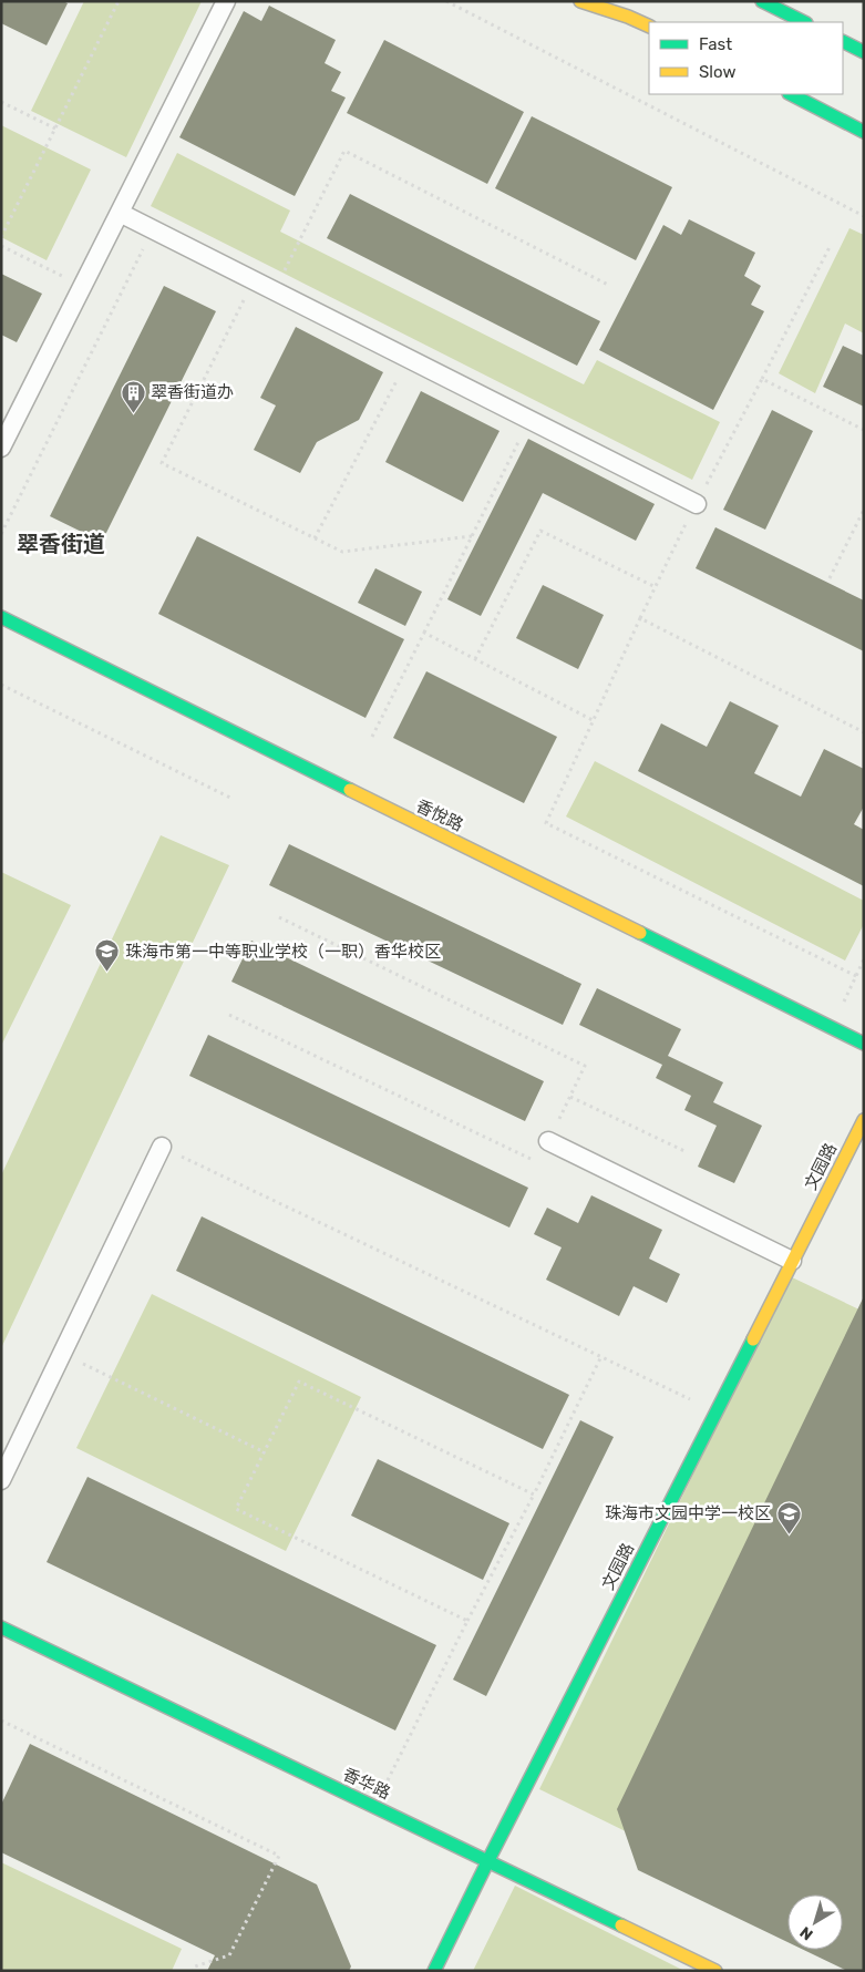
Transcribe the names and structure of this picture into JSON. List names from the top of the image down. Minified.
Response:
{"streets":{"street":["香悅路","文园路","香华路"]},"crossings":[["文园路","香华路"]],"districts":["翠香街道"],"places":{"building":["翠香街道办"],"school or university":["珠海市第一中等职业学校（一职）香华校区","珠海市文园中学一校区"]},"legend":["Fast","Slow"],"north":"bottom left"}
